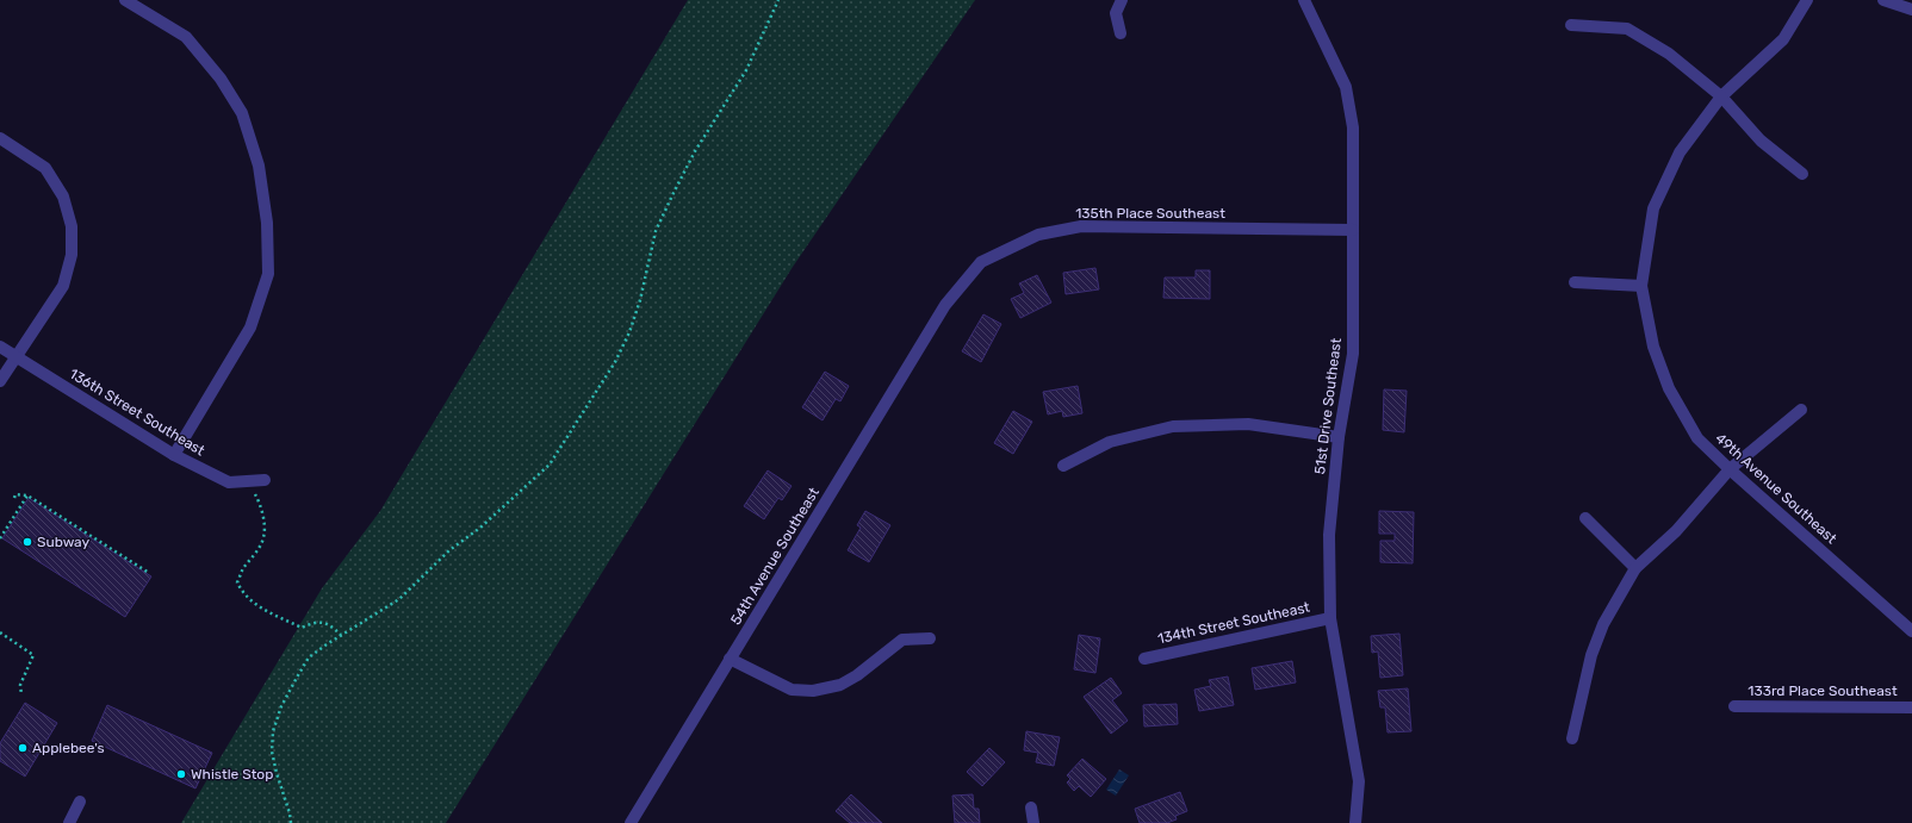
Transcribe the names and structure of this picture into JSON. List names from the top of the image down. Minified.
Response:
{"streets":{"street":["135th Place Southeast","51st Drive Southeast","136th Street Southeast","49th Avenue Southeast","54th Avenue Southeast","134th Street Southeast","133rd Place Southeast"]},"crossings":[["135th Place Southeast","51st Drive Southeast"],["135th Place Southeast","54th Avenue Southeast"],["51st Drive Southeast","134th Street Southeast"]],"places":["Subway","Applebee's","Whistle Stop"]}
